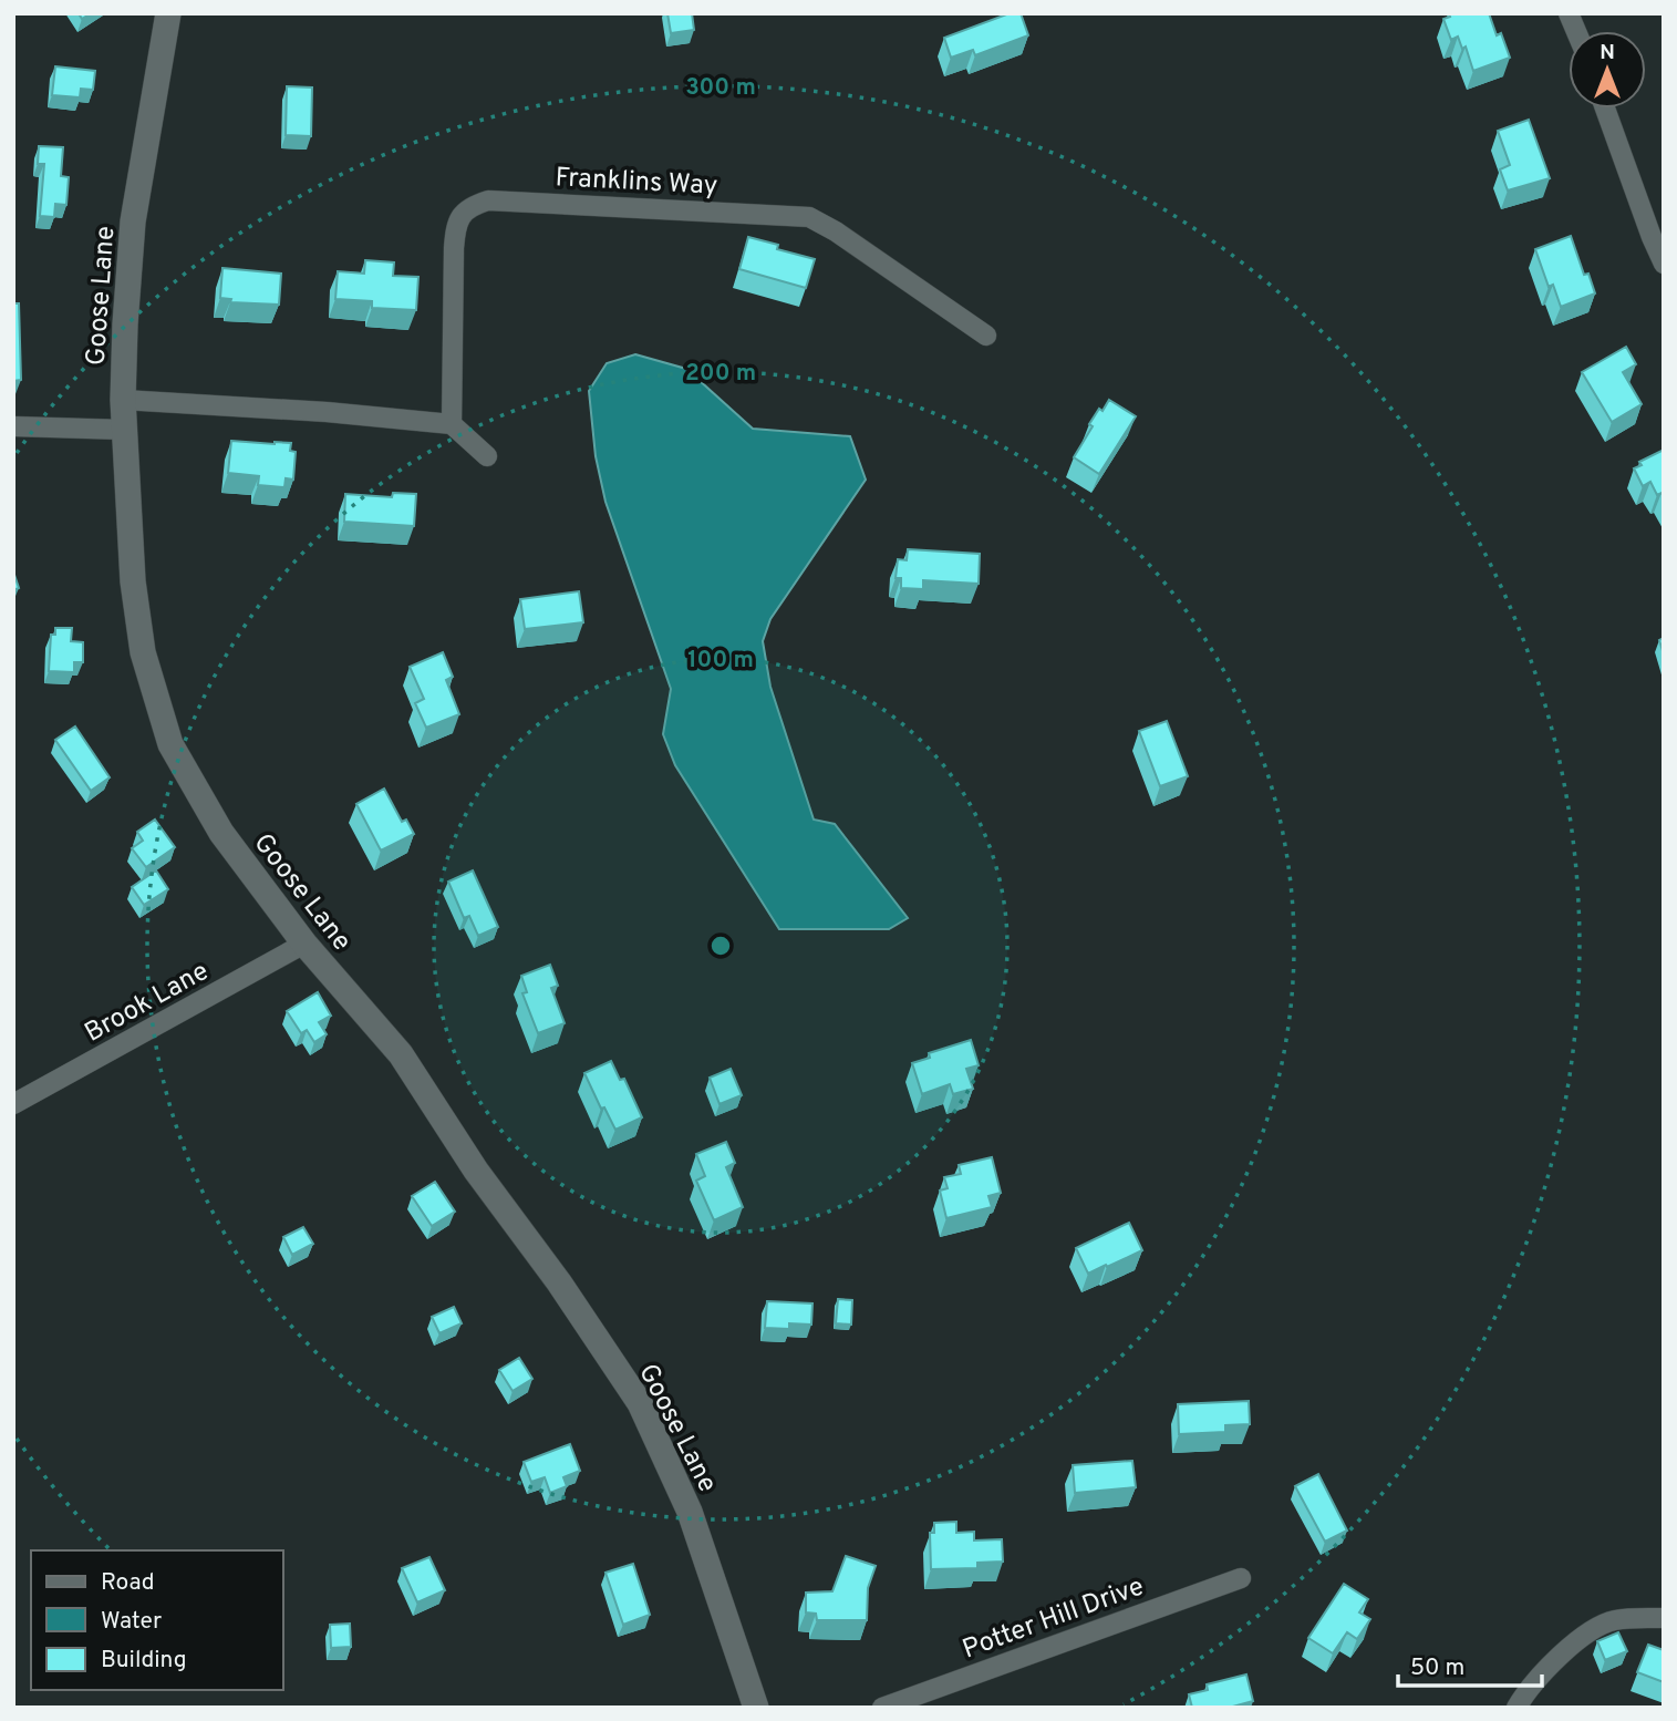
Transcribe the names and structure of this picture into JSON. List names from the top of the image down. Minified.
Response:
{"streets":{"street":["Franklins Way","Goose Lane","Brook Lane","Potter Hill Drive"]},"crossings":[["Goose Lane","Brook Lane"]],"legend":["Road","Water","Building"],"scale_bar":"50 m","north":"top","rings":["300 m","200 m","100 m"]}
